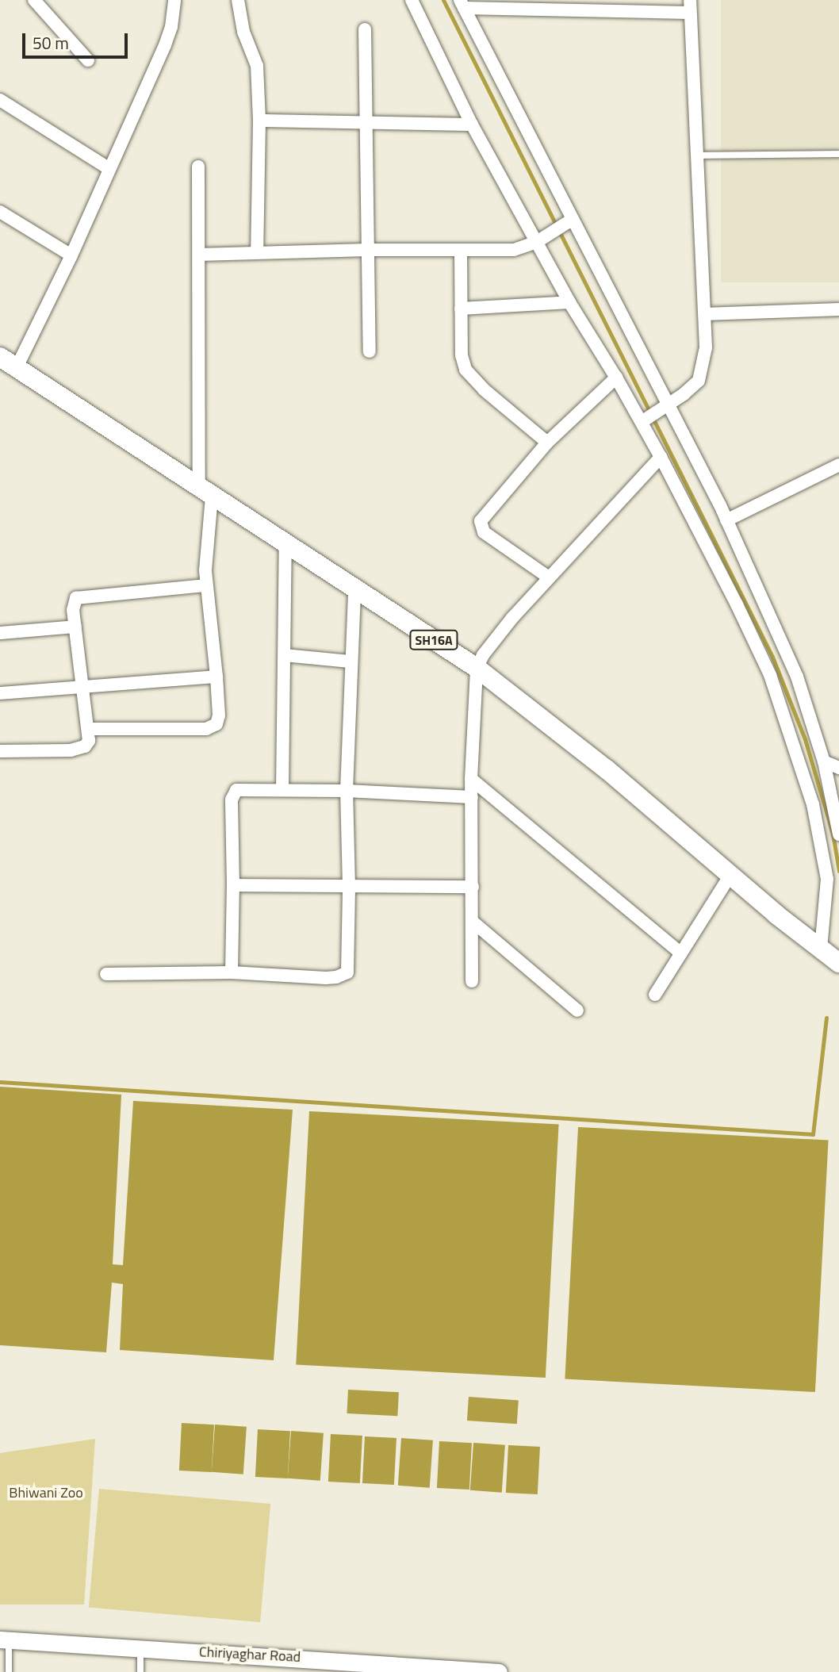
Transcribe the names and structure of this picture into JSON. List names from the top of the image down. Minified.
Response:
{"streets":{"main road":["SH16A"],"street":["Chiriyaghar Road"]},"parks":["Bhiwani Zoo"],"scale_bar":"50 m"}
